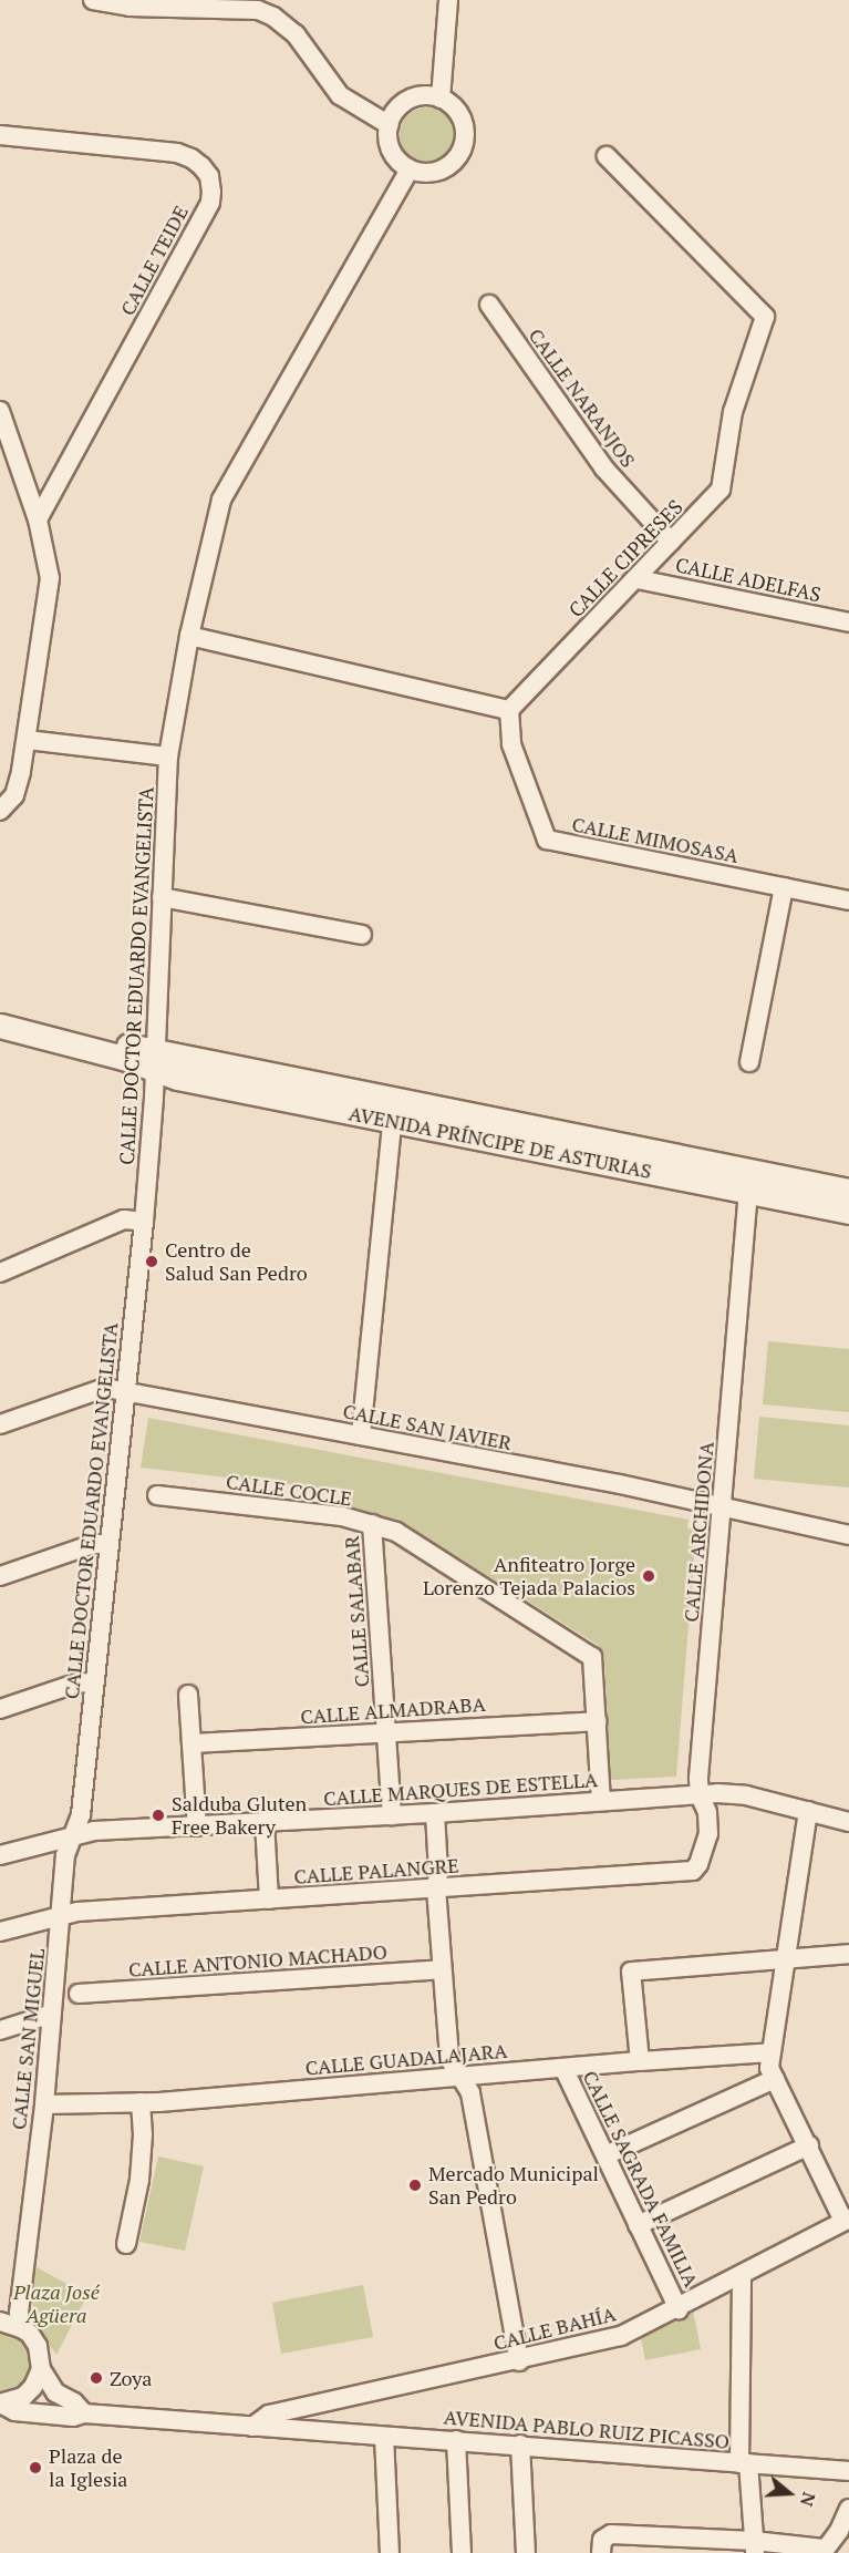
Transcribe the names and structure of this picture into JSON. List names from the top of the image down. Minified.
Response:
{"streets":{"street":["CALLE TEIDE","CALLE NARANJOS","CALLE CIPRESES","CALLE ADELFAS","CALLE MIMOSASA","CALLE DOCTOR EDUARDO EVANGELISTA","AVENIDA PRÍNCIPE DE ASTURIAS","CALLE SAN JAVIER","CALLE COCLE","CALLE ARCHIDONA","CALLE SALABAR","CALLE ALMADRABA","CALLE MARQUES DE ESTELLA","CALLE PALANGRE","CALLE ANTONIO MACHADO","CALLE SAN MIGUEL","CALLE GUADALAJARA","CALLE SAGRADA FAMILIA","CALLE BAHÍA","AVENIDA PABLO RUIZ PICASSO"]},"crossings":[["CALLE NARANJOS","CALLE CIPRESES"],["CALLE CIPRESES","CALLE ADELFAS"],["CALLE CIPRESES","CALLE MIMOSASA"],["CALLE DOCTOR EDUARDO EVANGELISTA","AVENIDA PRÍNCIPE DE ASTURIAS"],["CALLE DOCTOR EDUARDO EVANGELISTA","CALLE SAN JAVIER"],["CALLE DOCTOR EDUARDO EVANGELISTA","CALLE MARQUES DE ESTELLA"],["CALLE DOCTOR EDUARDO EVANGELISTA","CALLE SAN MIGUEL"],["AVENIDA PRÍNCIPE DE ASTURIAS","CALLE ARCHIDONA"],["CALLE SAN JAVIER","CALLE ARCHIDONA"],["CALLE COCLE","CALLE SALABAR"],["CALLE COCLE","CALLE ALMADRABA"],["CALLE COCLE","CALLE MARQUES DE ESTELLA"],["CALLE ARCHIDONA","CALLE MARQUES DE ESTELLA"],["CALLE ARCHIDONA","CALLE PALANGRE"],["CALLE SALABAR","CALLE ALMADRABA"],["CALLE SALABAR","CALLE MARQUES DE ESTELLA"],["CALLE MARQUES DE ESTELLA","CALLE SAN MIGUEL"],["CALLE PALANGRE","CALLE SAN MIGUEL"],["CALLE SAN MIGUEL","CALLE GUADALAJARA"],["CALLE GUADALAJARA","CALLE SAGRADA FAMILIA"],["CALLE SAGRADA FAMILIA","CALLE BAHÍA"],["CALLE BAHÍA","AVENIDA PABLO RUIZ PICASSO"]],"parks":["Plaza José Agüera"],"places":["Centro de Salud San Pedro","Anfiteatro Jorge Lorenzo Tejada Palacios","Salduba Gluten Free Bakery","Mercado Municipal San Pedro","Zoya","Plaza de la Iglesia"],"north":"right"}
